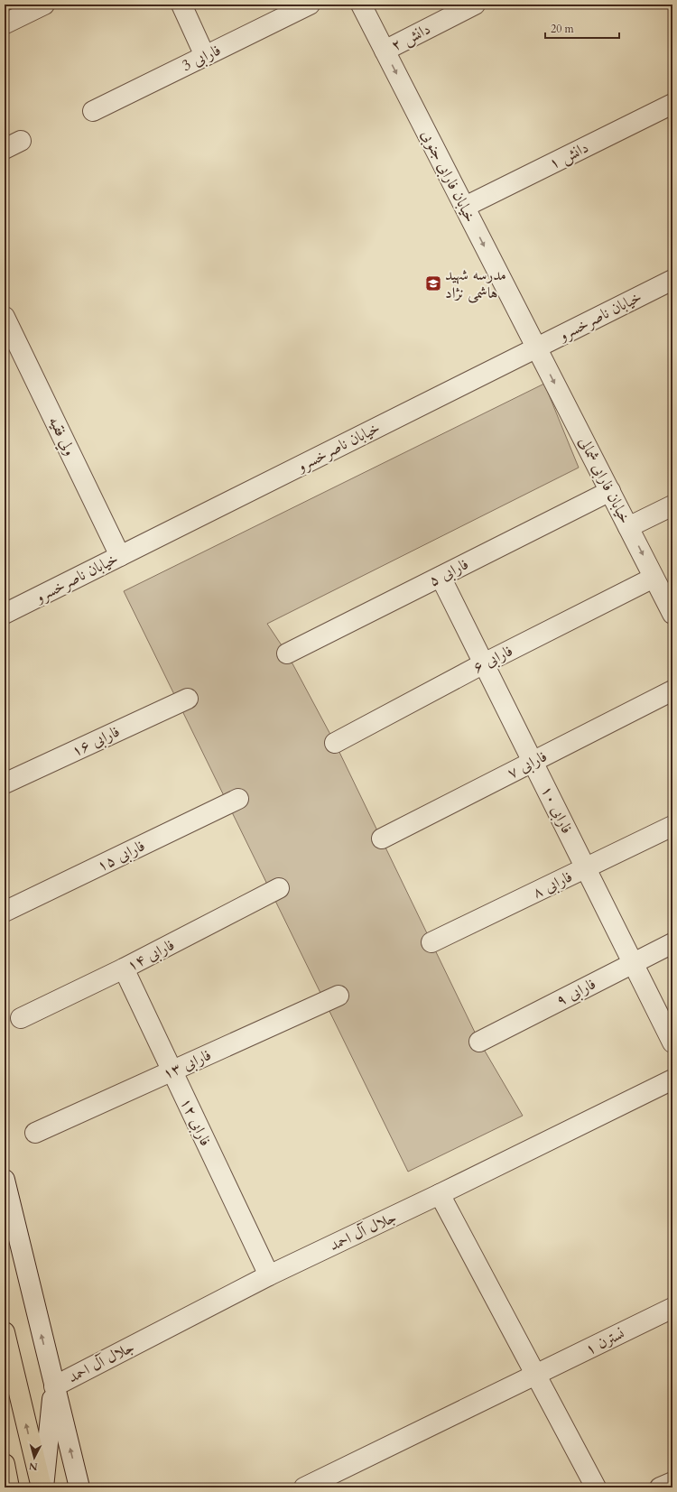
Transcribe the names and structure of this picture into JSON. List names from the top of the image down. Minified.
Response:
{"streets":{"street":["دانش ۲","فارابی 3","دانش ۱","خیابان فارابی جنوبی","خیابان ناصرخسرو","ولي فقيه","خیابان فارابی شمالی","فارابی ۵","فارابی ۶","فارابی ۱۶","فارابی ۷","فارابی ۱۰","فارابی ۱۵","فارابی ۸","فارابی ۱۴","فارابی ۹","فارابی ۱۳","فارابی ۱۲","جلال آل احمد","نسترن ۱"]},"crossings":[["دانش ۲","خیابان فارابی جنوبی"],["دانش ۱","خیابان فارابی جنوبی"],["خیابان فارابی جنوبی","خیابان ناصرخسرو"],["خیابان فارابی جنوبی","خیابان فارابی شمالی"],["خیابان ناصرخسرو","ولي فقيه"],["خیابان ناصرخسرو","خیابان فارابی شمالی"],["خیابان فارابی شمالی","فارابی ۵"],["فارابی ۵","فارابی ۱۰"],["فارابی ۶","فارابی ۱۰"],["فارابی ۷","فارابی ۱۰"],["فارابی ۱۰","فارابی ۸"],["فارابی ۱۰","فارابی ۹"],["فارابی ۱۴","فارابی ۱۲"],["فارابی ۱۳","فارابی ۱۲"],["فارابی ۱۲","جلال آل احمد"]],"one_way":["خیابان فارابی جنوبی","خیابان فارابی شمالی"],"places":{"school or university":["مدرسه شهید ه‍اشمی نژاد"]},"scale_bar":"20 m","north":"bottom"}
